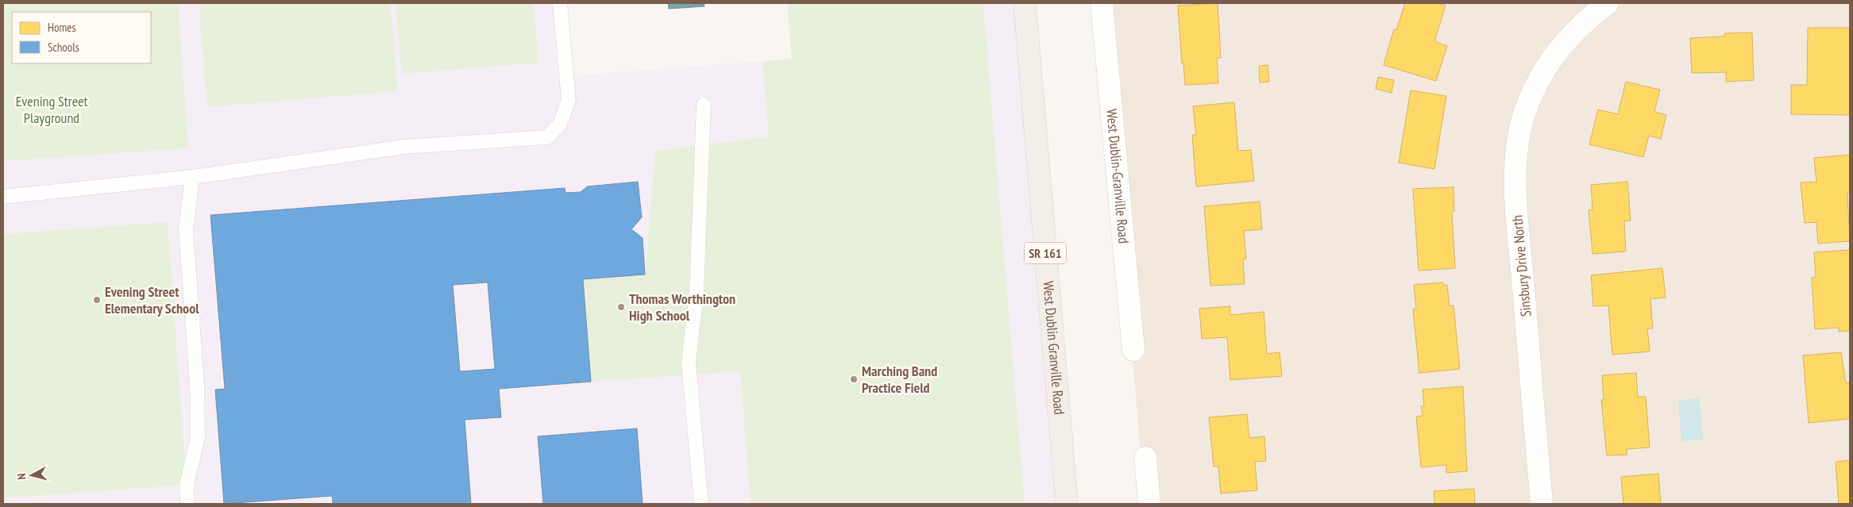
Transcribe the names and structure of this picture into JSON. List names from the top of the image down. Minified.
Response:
{"streets":{"main road":["SR 161","West Dublin Granville Road"],"street":["West Dublin-Granville Road","Sinsbury Drive North"]},"parks":["Evening Street Playground"],"places":["Evening Street Elementary School","Thomas Worthington High School","Marching Band Practice Field"],"legend":["Homes","Schools"],"north":"left"}
